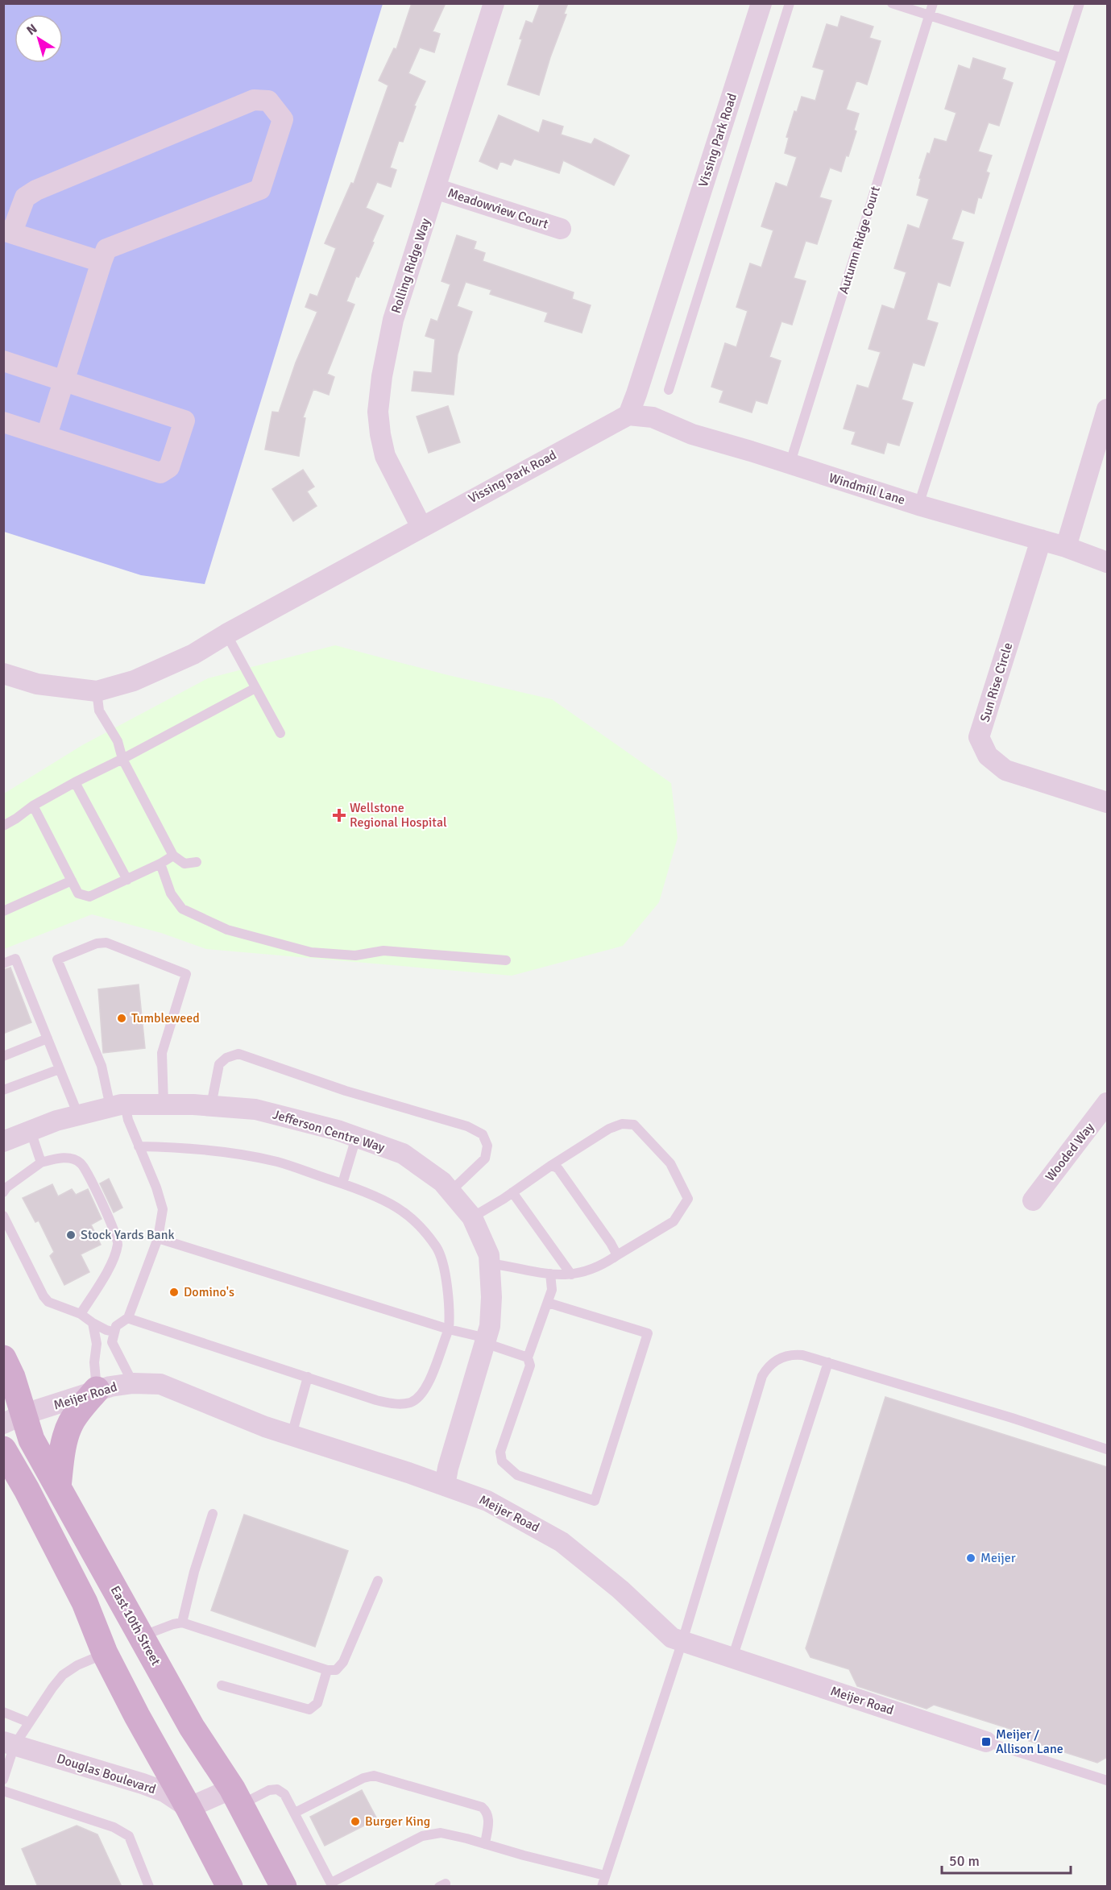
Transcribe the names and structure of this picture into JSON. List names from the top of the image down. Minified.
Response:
{"streets":{"main road":["East 10th Street"],"street":["Vissing Park Road","Meadowview Court","Rolling Ridge Way","Windmill Lane","Sun Rise Circle","Jefferson Centre Way","Wooded Way","Meijer Road","Douglas Boulevard"],"lane":["Autumn Ridge Court"]},"crossings":[["Vissing Park Road","Rolling Ridge Way"],["Vissing Park Road","Windmill Lane"],["Meadowview Court","Rolling Ridge Way"],["Autumn Ridge Court","Windmill Lane"],["Windmill Lane","Sun Rise Circle"],["Jefferson Centre Way","Meijer Road"],["Meijer Road","East 10th Street"]],"places":{"health":["Wellstone Regional Hospital"],"other":["Tumbleweed","Stock Yards Bank","Domino's","Meijer","Burger King"],"transit":["Meijer / Allison Lane"]},"scale_bar":"50 m","north":"top left"}
